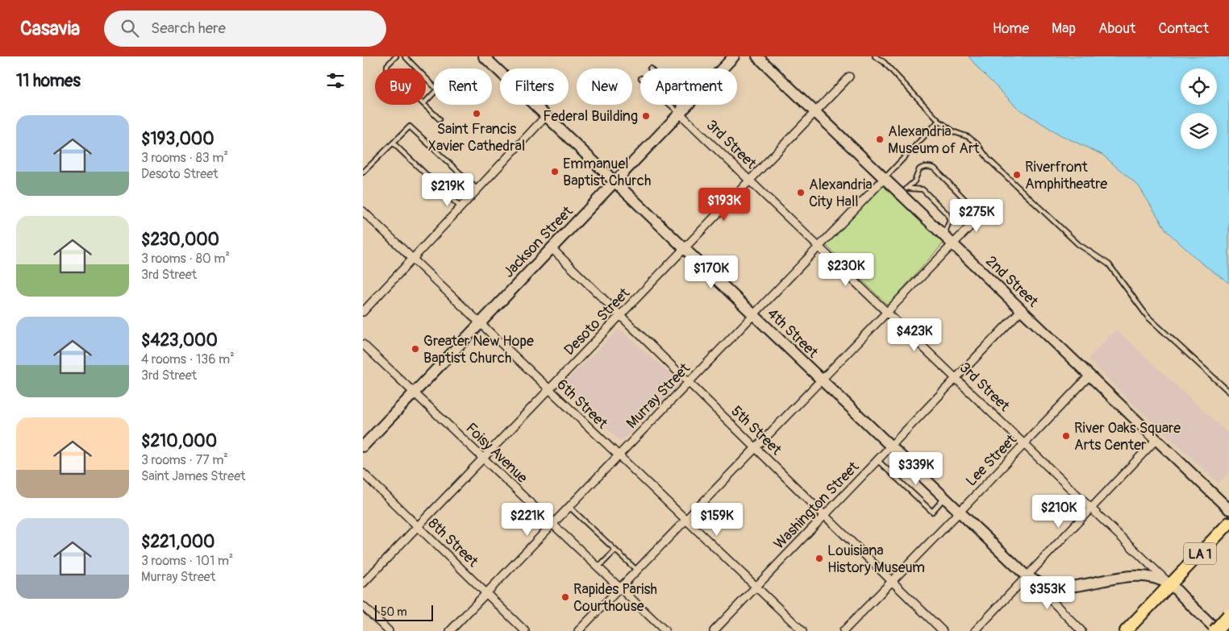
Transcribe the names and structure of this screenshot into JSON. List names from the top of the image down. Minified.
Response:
{"streets":{"main road":["3rd Street","Jackson Street","2nd Street","4th Street","LA 1"],"street":["Desoto Street","Murray Street","6th Street","5th Street","Foisy Avenue","Lee Street","Washington Street","8th Street"]},"crossings":[["3rd Street","Jackson Street"],["3rd Street","Desoto Street"],["3rd Street","Murray Street"],["3rd Street","Lee Street"],["3rd Street","Washington Street"],["3rd Street","LA 1"],["Jackson Street","4th Street"],["Jackson Street","6th Street"],["Jackson Street","5th Street"],["Jackson Street","Foisy Avenue"],["2nd Street","Desoto Street"],["2nd Street","Murray Street"],["2nd Street","Lee Street"],["2nd Street","Washington Street"],["Desoto Street","4th Street"],["Desoto Street","6th Street"],["Desoto Street","5th Street"],["Desoto Street","Foisy Avenue"],["Desoto Street","8th Street"],["4th Street","Murray Street"],["4th Street","Lee Street"],["4th Street","Washington Street"],["Murray Street","6th Street"],["Murray Street","5th Street"],["Murray Street","Foisy Avenue"],["Murray Street","8th Street"],["6th Street","Washington Street"],["5th Street","Lee Street"],["5th Street","Washington Street"]],"places":["Saint Francis Xavier Cathedral","Federal Building","Alexandria Museum of Art","Emmanuel Baptist Church","Riverfront Amphitheatre","Alexandria City Hall","Greater New Hope Baptist Church","River Oaks Square Arts Center","Louisiana History Museum","Rapides Parish Courthouse"],"scale_bar":"50 m","page":{"header":"Casavia","search":"Search here","nav":["Home","Map","About","Contact"],"heading":"11 homes","chip":["Buy","Rent","Filters","New","Apartment"],"list":[{"name":"$193,000","note":"3 rooms · 83 m² · Desoto Street"},{"name":"$230,000","note":"3 rooms · 80 m² · 3rd Street"},{"name":"$423,000","note":"4 rooms · 136 m² · 3rd Street"},{"name":"$210,000","note":"3 rooms · 77 m² · Saint James Street"},{"name":"$221,000","note":"3 rooms · 101 m² · Murray Street"}],"price":["$219K","$193K","$275K","$230K","$170K","$423K","$339K","$210K","$221K","$159K","$353K"],"scale":"50 m"}}
